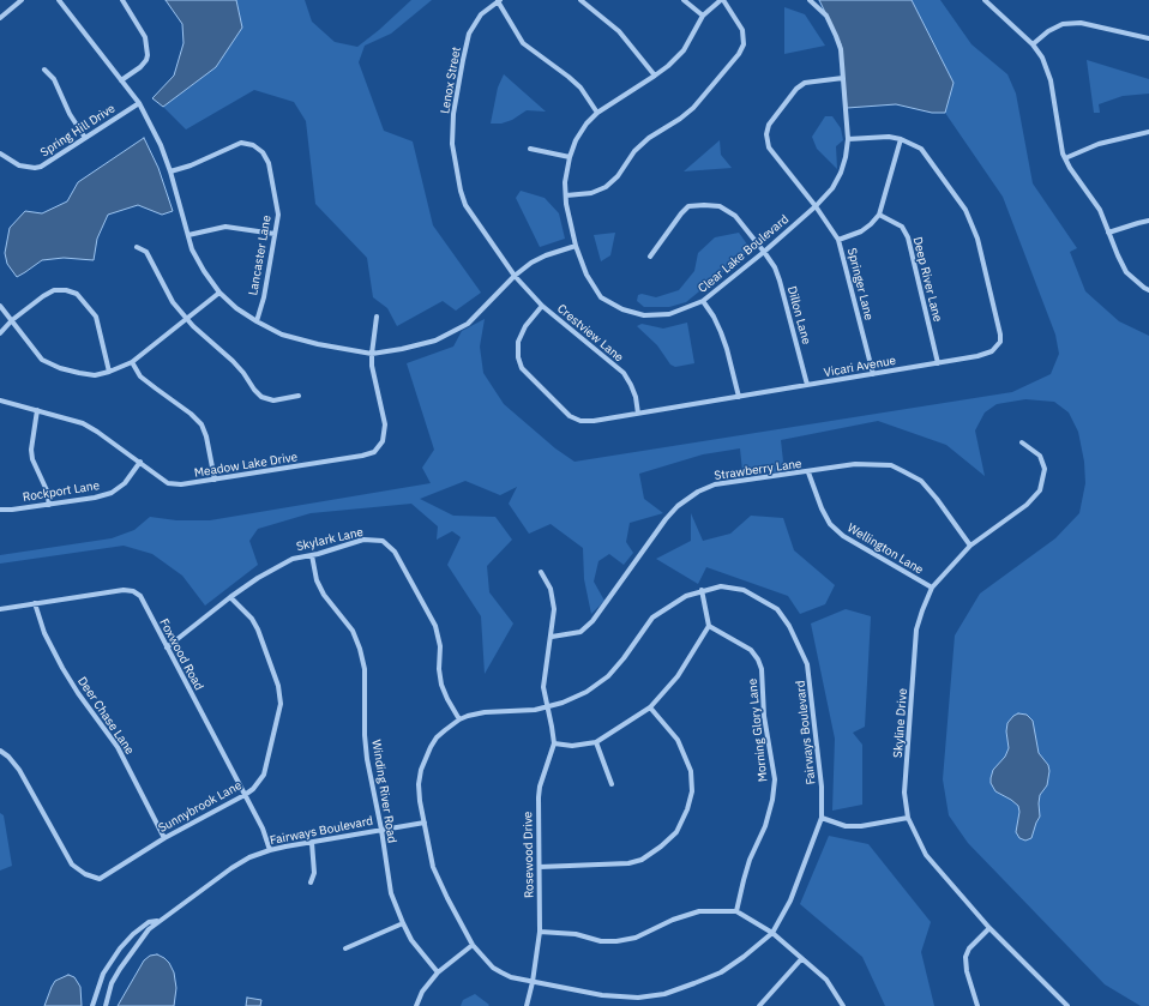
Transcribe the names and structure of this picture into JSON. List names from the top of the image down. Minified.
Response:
{"streets":{"street":["Lenox Street","Spring Hill Drive","Clear Lake Boulevard","Lancaster Lane","Deep River Lane","Springer Lane","Dillon Lane","Crestview Lane","Vicari Avenue","Meadow Lake Drive","Strawberry Lane","Rockport Lane","Skylark Lane","Wellington Lane","Foxwood Road","Deer Chase Lane","Skyline Drive","Morning Glory Lane","Fairways Boulevard","Winding River Road","Sunnybrook Lane","Rosewood Drive"]},"crossings":[["Lenox Street","Crestview Lane"],["Clear Lake Boulevard","Springer Lane"],["Clear Lake Boulevard","Dillon Lane"],["Clear Lake Boulevard","Vicari Avenue"],["Deep River Lane","Vicari Avenue"],["Springer Lane","Vicari Avenue"],["Dillon Lane","Vicari Avenue"],["Crestview Lane","Vicari Avenue"],["Meadow Lake Drive","Rockport Lane"],["Strawberry Lane","Wellington Lane"],["Strawberry Lane","Skyline Drive"],["Strawberry Lane","Rosewood Drive"],["Skylark Lane","Foxwood Road"],["Skylark Lane","Fairways Boulevard"],["Skylark Lane","Winding River Road"],["Skylark Lane","Sunnybrook Lane"],["Wellington Lane","Skyline Drive"],["Foxwood Road","Deer Chase Lane"],["Foxwood Road","Fairways Boulevard"],["Foxwood Road","Sunnybrook Lane"],["Deer Chase Lane","Sunnybrook Lane"],["Fairways Boulevard","Winding River Road"],["Fairways Boulevard","Rosewood Drive"]]}
